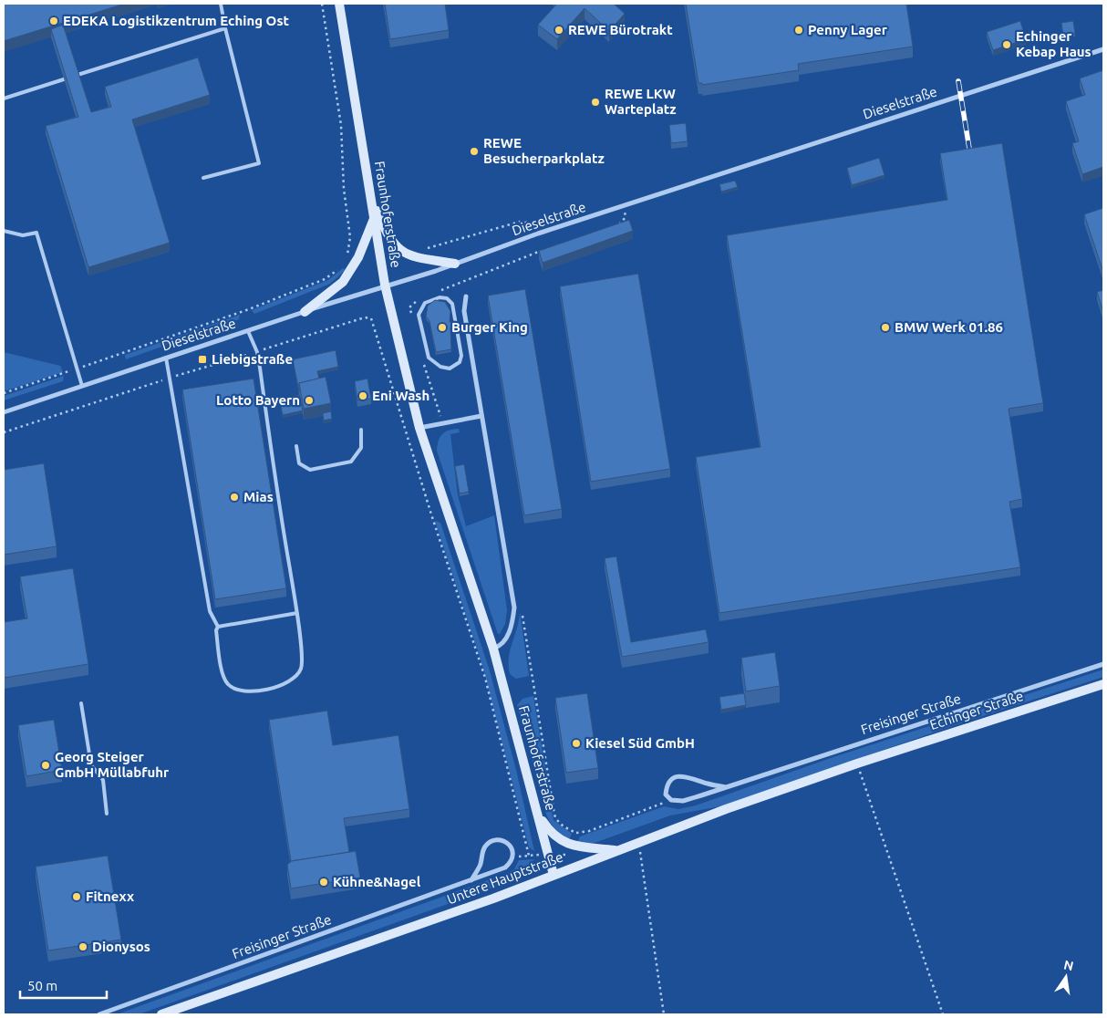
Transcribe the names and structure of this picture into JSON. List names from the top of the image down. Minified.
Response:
{"streets":{"main road":["Fraunhoferstraße","Echinger Straße","Untere Hauptstraße"],"street":["Dieselstraße","Freisinger Straße"]},"crossings":[["Dieselstraße","Fraunhoferstraße"],["Fraunhoferstraße","Untere Hauptstraße"],["Echinger Straße","Untere Hauptstraße"]],"places":{"other":["EDEKA Logistikzentrum Eching Ost","REWE Bürotrakt","Penny Lager","Echinger Kebap Haus","REWE LKW Warteplatz","REWE Besucherparkplatz","Burger King","BMW Werk 01.86","Eni Wash","Lotto Bayern","Mias","Kiesel Süd GmbH","Georg Steiger GmbH Müllabfuhr","Kühne&Nagel","Fitnexx","Dionysos"],"transit":["Liebigstraße"]},"scale_bar":"50 m","north":"top"}
